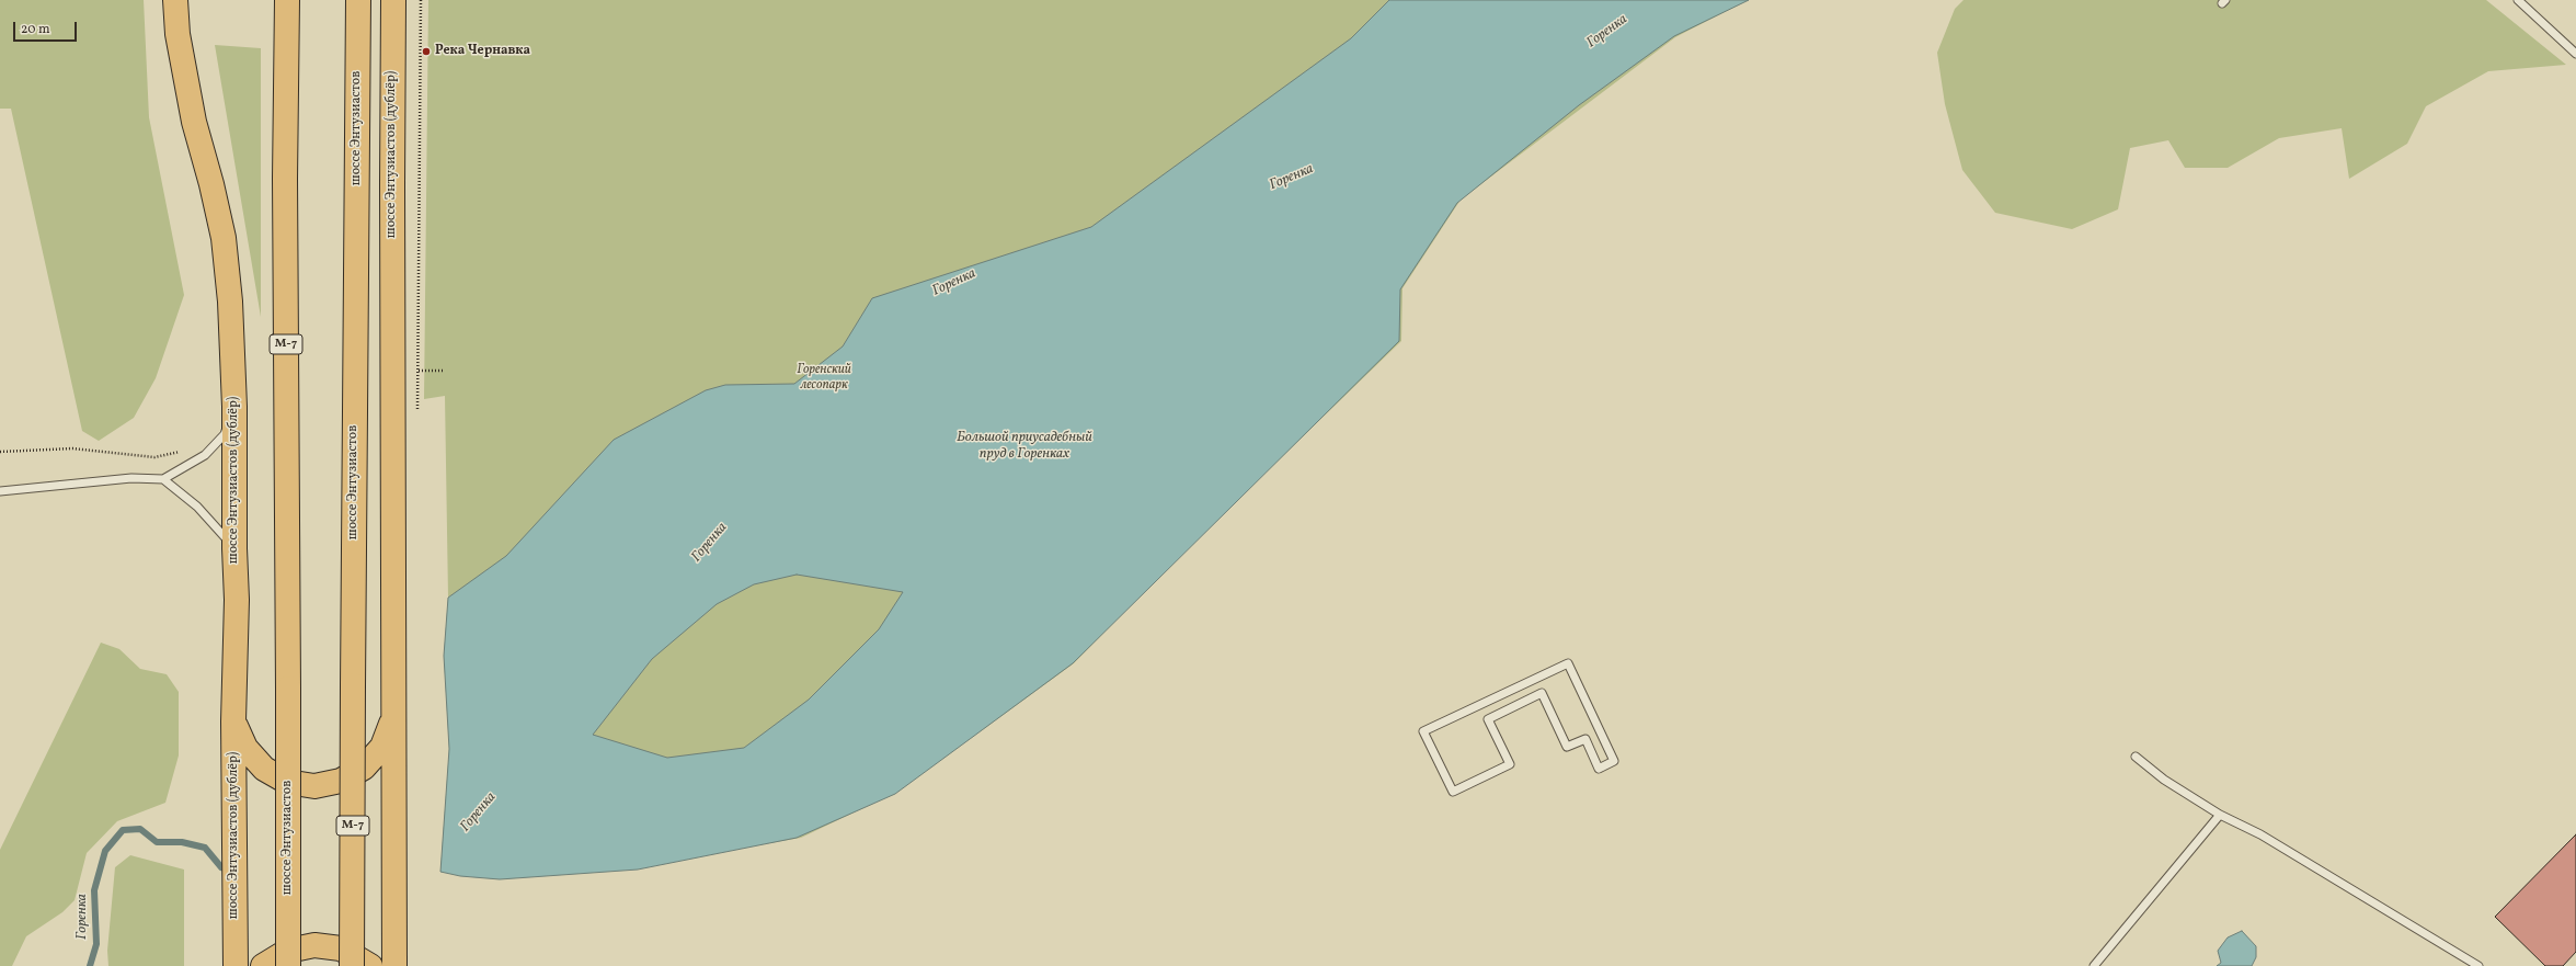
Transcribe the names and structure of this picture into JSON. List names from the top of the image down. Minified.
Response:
{"streets":{"main road":["шоссе Энтузиастов","шоссе Энтузиастов (дублёр)","М-7"]},"water":["Горенка","Большой приусадебный пруд в Горенках"],"parks":["Горенский лесопарк"],"places":["Река Чернавка"],"scale_bar":"20 m"}
